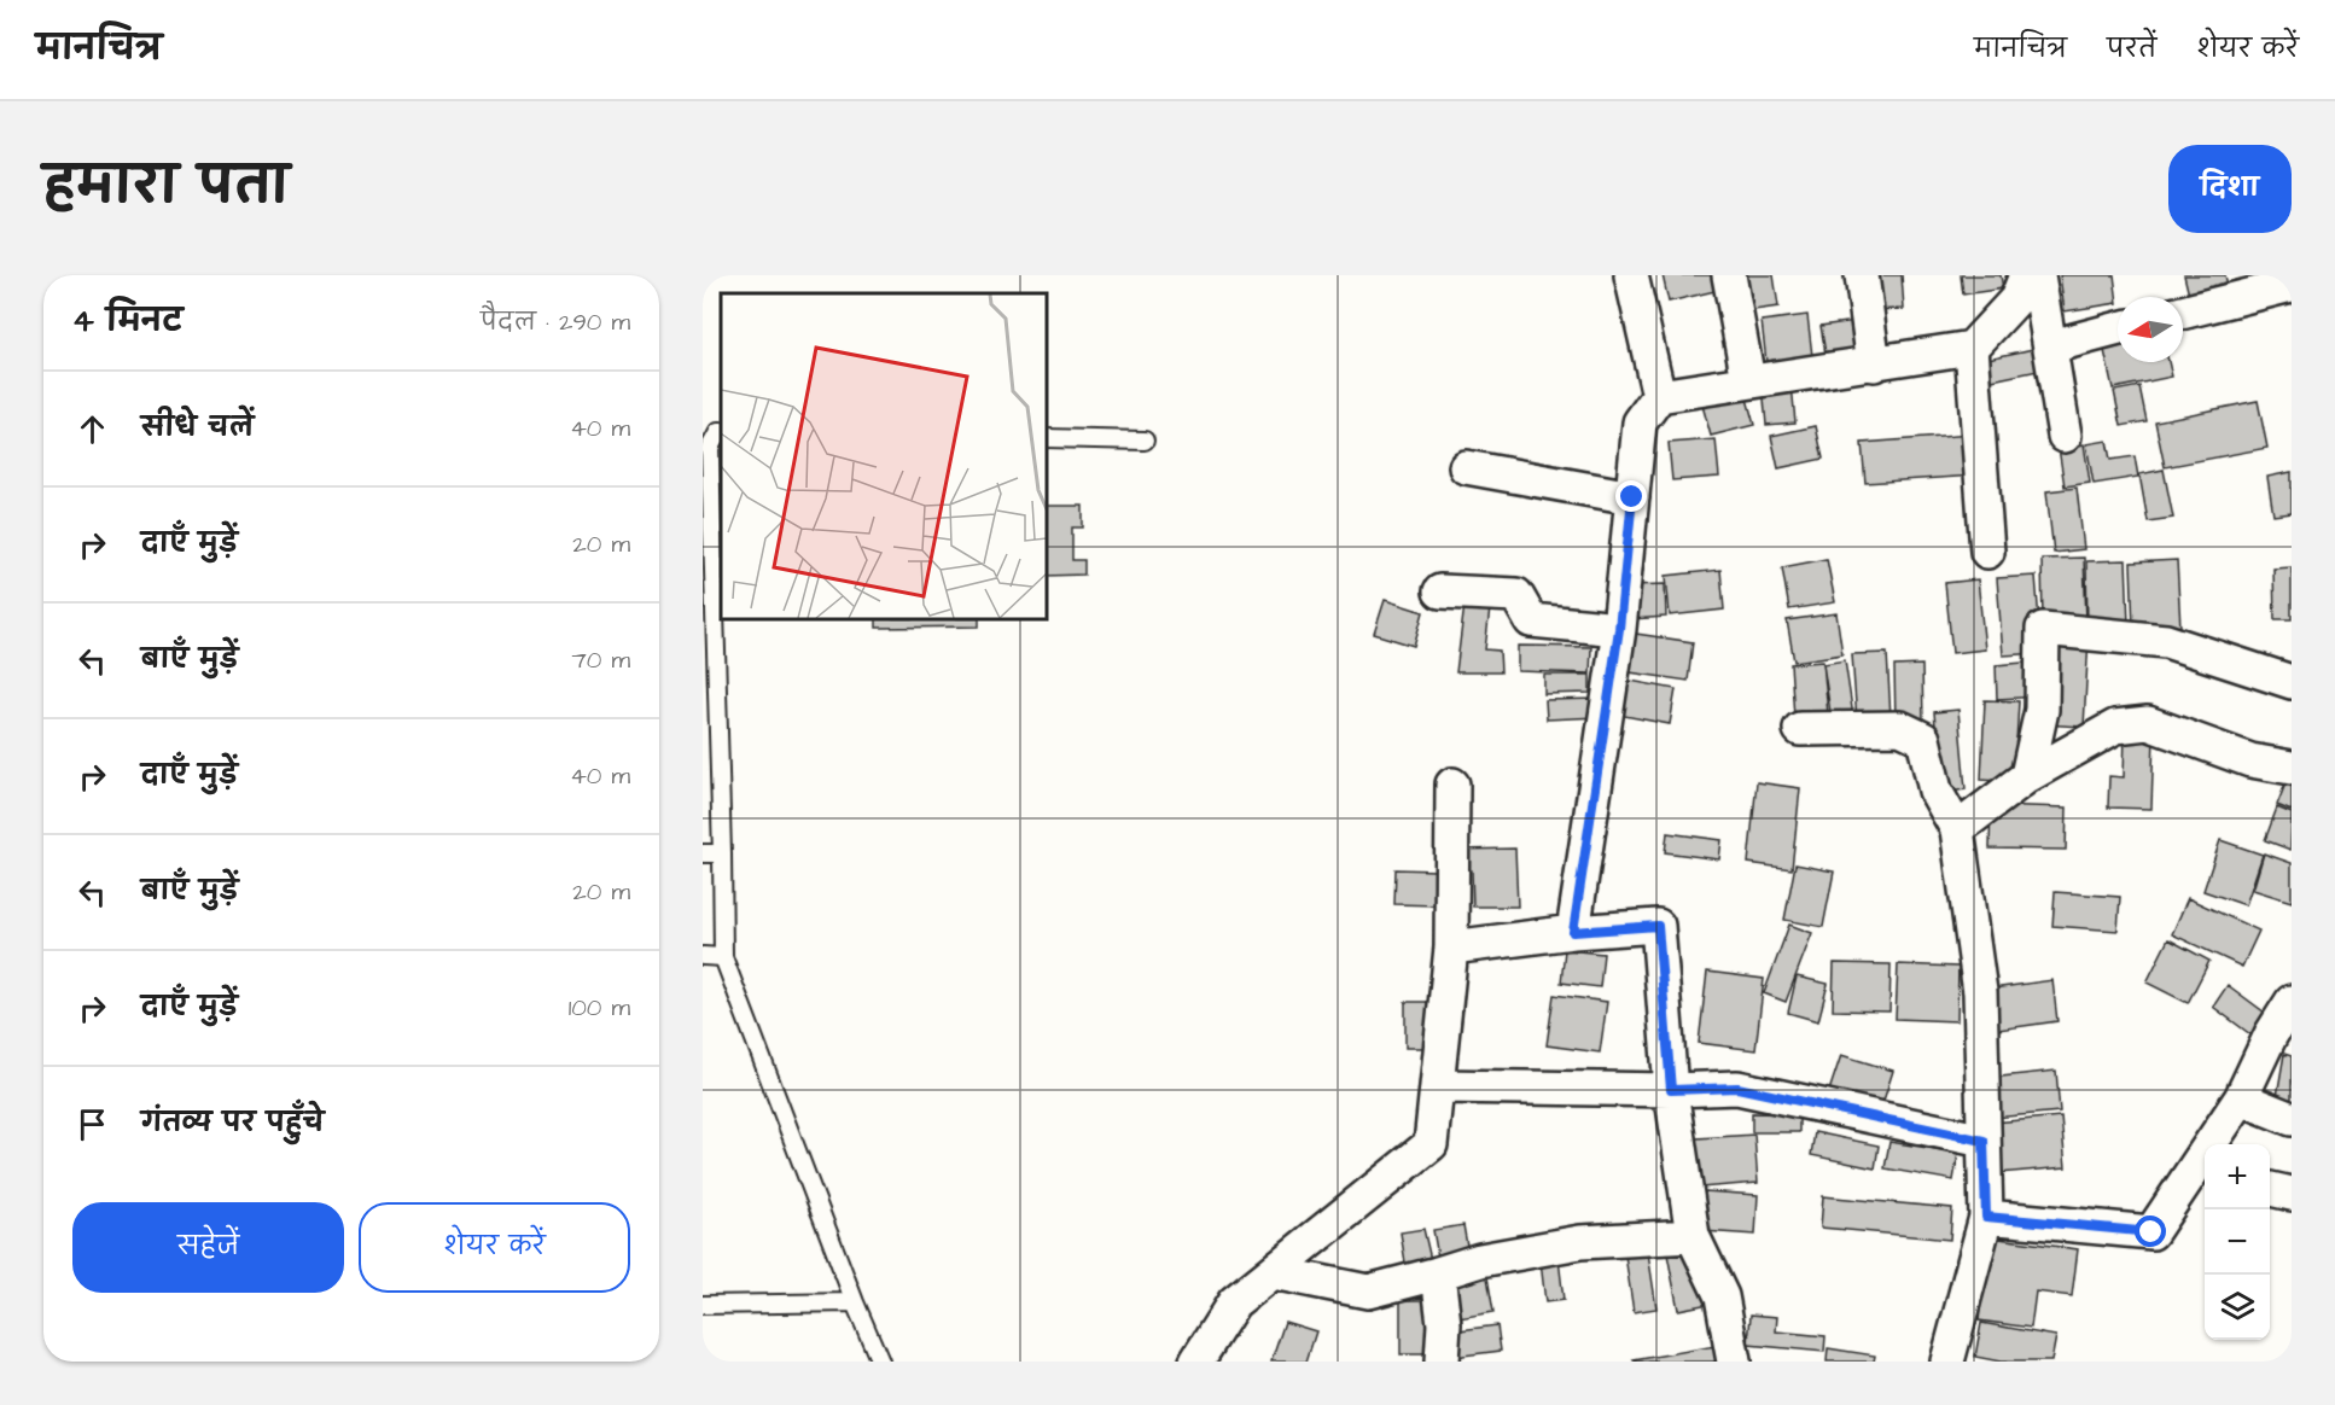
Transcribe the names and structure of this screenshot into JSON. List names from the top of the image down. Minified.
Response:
{"north":"left","page":{"header":"मानचित्र","nav":["मानचित्र","परतें","शेयर करें"],"title":"हमारा पता","buttons":["दिशा",["सहेजें","शेयर करें"]],"heading":["4 मिनट","पैदल · 290 m"],"list":[["सीधे चलें","40 m"],["दाएँ मुड़ें","20 m"],["बाएँ मुड़ें","70 m"],["दाएँ मुड़ें","40 m"],["बाएँ मुड़ें","20 m"],["दाएँ मुड़ें","100 m"],"गंतव्य पर पहुँचे"],"map_buttons":["+","−"]}}
